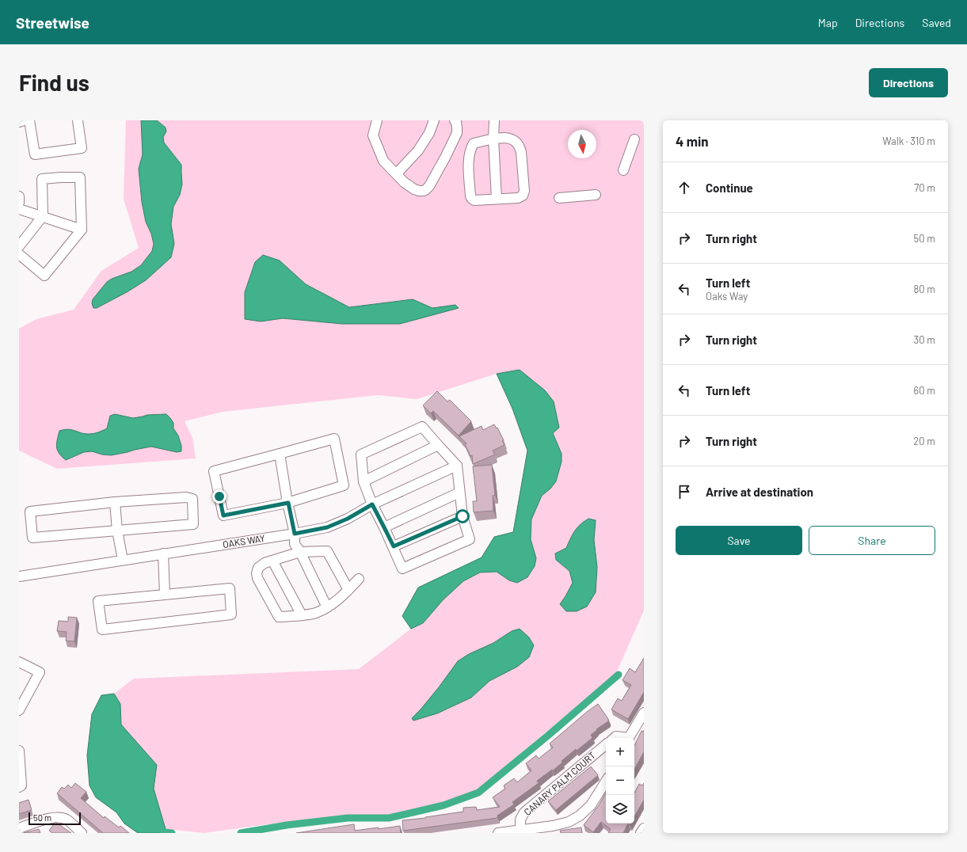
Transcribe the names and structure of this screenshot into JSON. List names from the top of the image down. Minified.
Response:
{"streets":{"street":["OAKS WAY","CANARY PALM COURT"]},"scale_bar":"50 m","north":"bottom","page":{"header":"Streetwise","nav":["Map","Directions","Saved"],"buttons":["Directions",["Save","Share"]],"title":"Find us","heading":["4 min","Walk · 310 m"],"list":[["Continue","70 m"],["Turn right","50 m"],["Turn left","Oaks Way","80 m"],["Turn right","30 m"],["Turn left","60 m"],["Turn right","20 m"],"Arrive at destination"],"map_buttons":["+","−"],"scale":"50 m"}}
